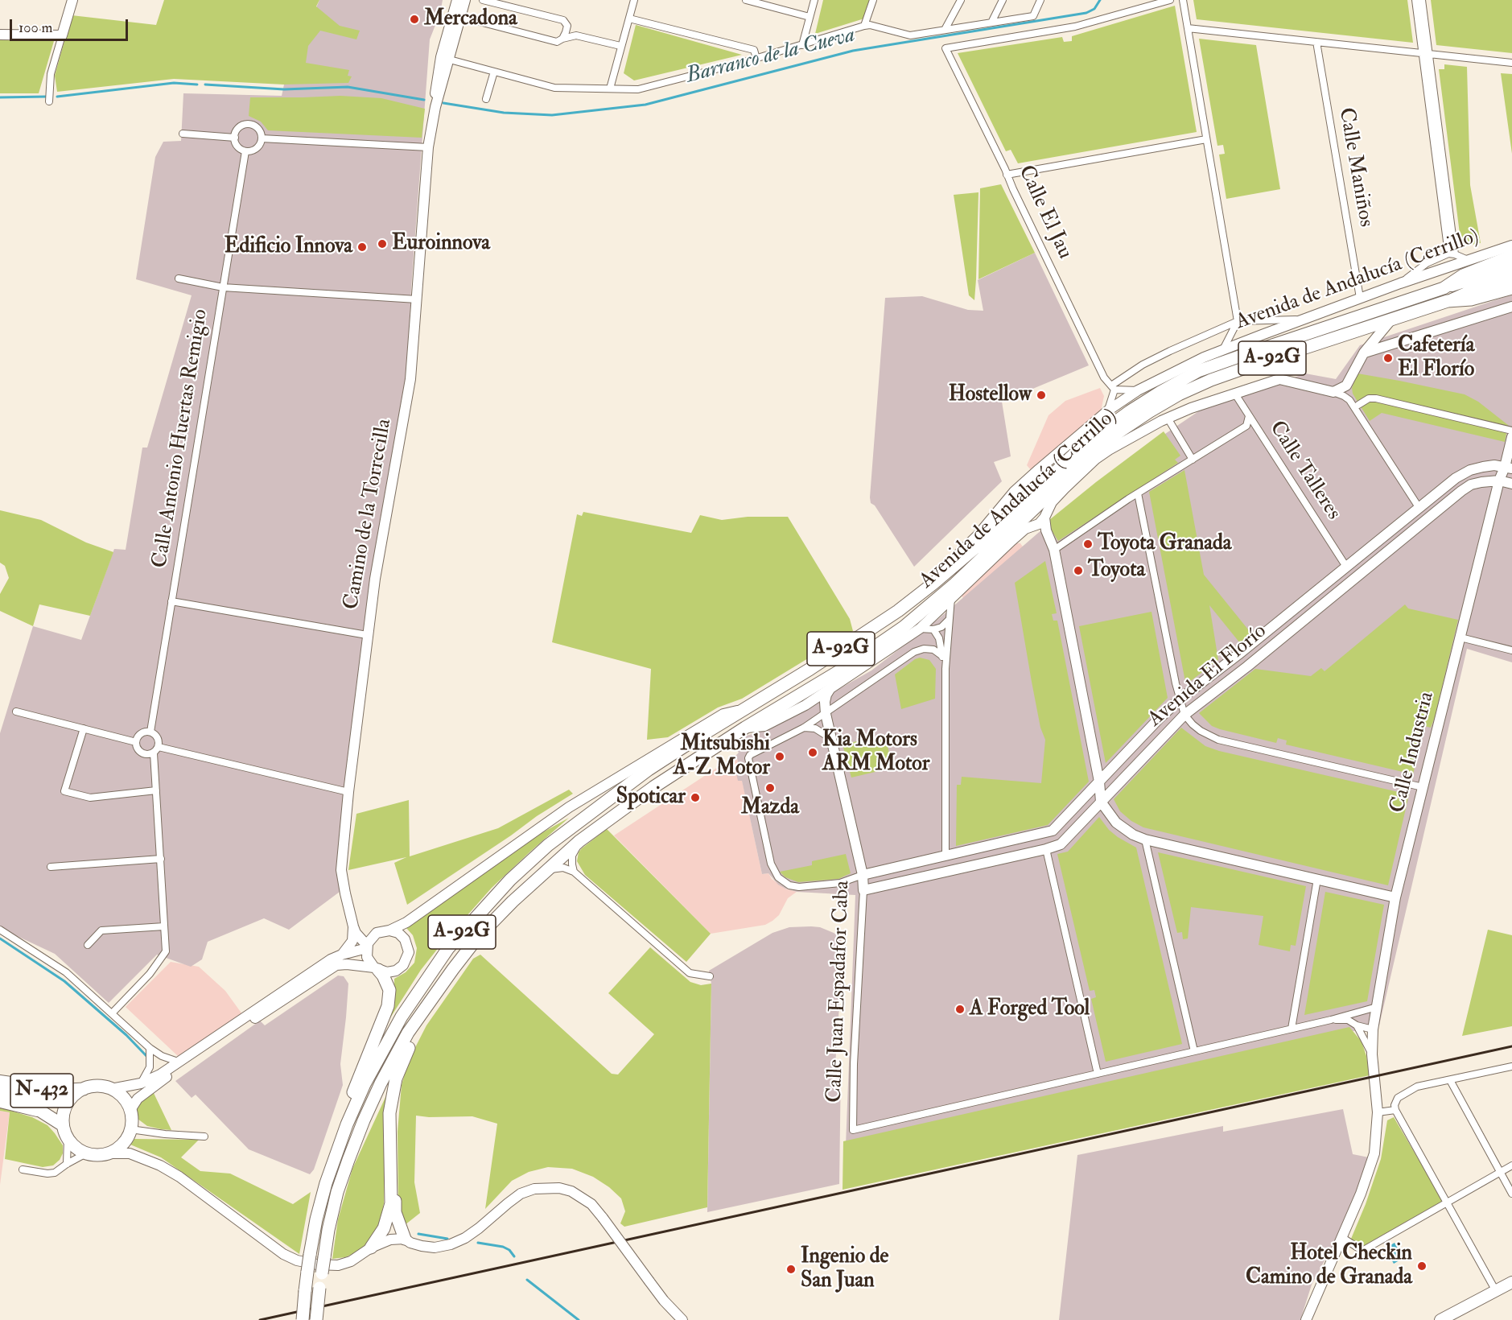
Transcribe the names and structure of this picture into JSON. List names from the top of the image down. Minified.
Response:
{"streets":{"highway":["Avenida de Andalucía (Cerrillo)","A-92G","N-432"],"street":["Calle Maniños","Calle El Jau","Calle Antonio Huertas Remigio","Calle Talleres","Camino de la Torrecilla","Avenida El Florío","Calle Industria","Calle Juan Espadafor Caba"]},"crossings":[["Calle Maniños","Avenida de Andalucía (Cerrillo)"],["Avenida de Andalucía (Cerrillo)","A-92G"],["Avenida de Andalucía (Cerrillo)","Calle Talleres"],["Avenida de Andalucía (Cerrillo)","Calle Juan Espadafor Caba"],["Calle Talleres","Avenida El Florío"],["Avenida El Florío","Calle Industria"],["Avenida El Florío","Calle Juan Espadafor Caba"]],"water":["Barranco de la Cueva"],"places":["Mercadona","Euroinnova","Edificio Innova","Cafetería El Florío","Hostellow","Toyota Granada","Toyota","Kia Motors ARM Motor","Mitsubishi A-Z Motor","Mazda","Spoticar","A Forged Tool","Hotel Checkin Camino de Granada","Ingenio de San Juan"],"scale_bar":"100 m"}
